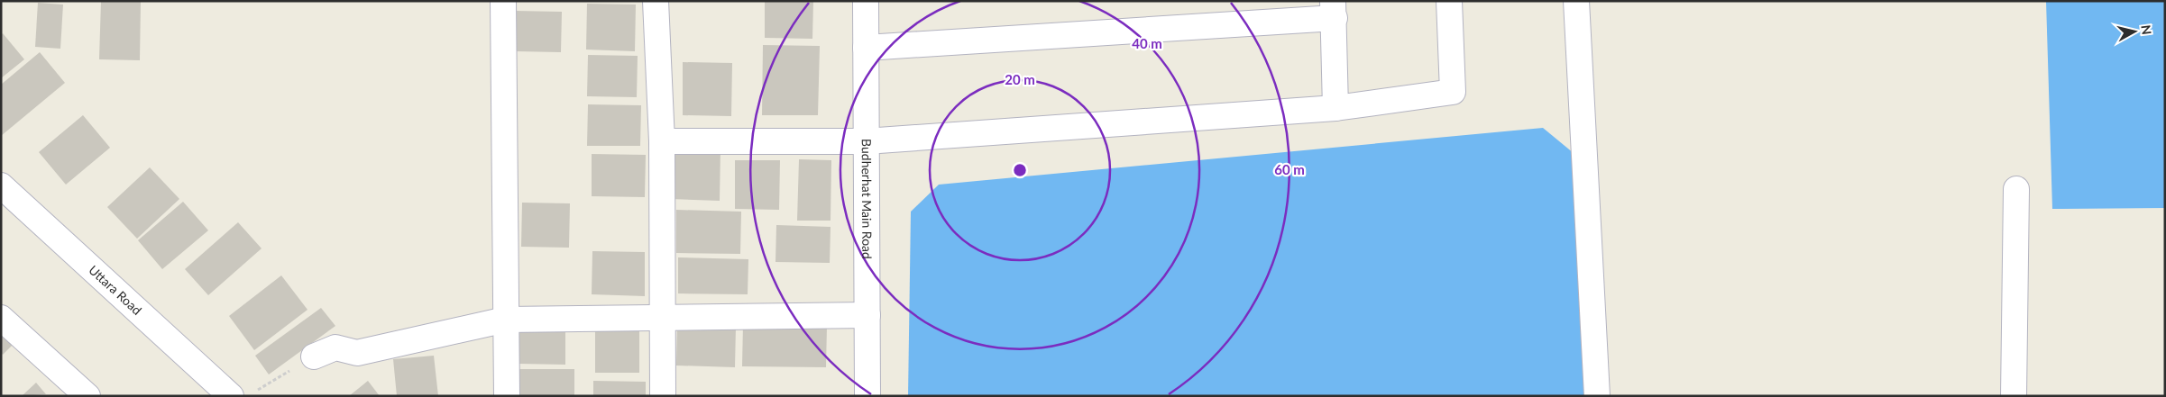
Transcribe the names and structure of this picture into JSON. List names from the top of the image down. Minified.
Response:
{"streets":{"street":["Budherhat Main Road","Uttara Road"]},"north":"right","rings":["40 m","20 m","60 m"]}
